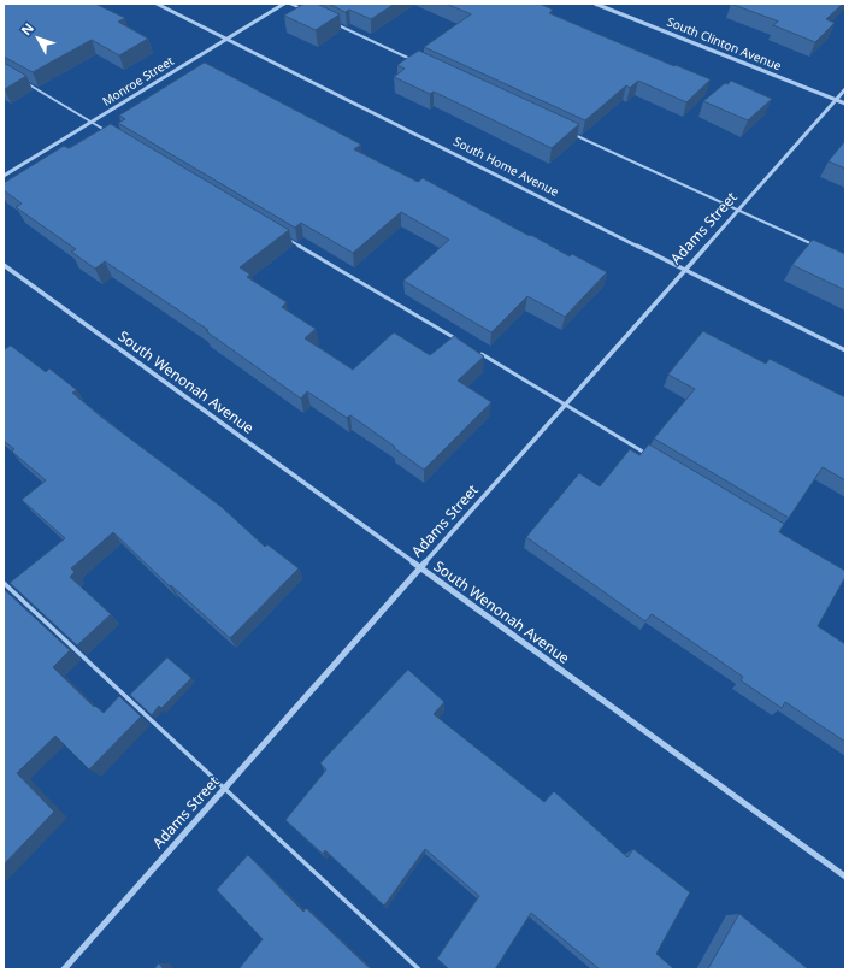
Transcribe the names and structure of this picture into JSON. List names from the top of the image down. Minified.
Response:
{"streets":{"street":["South Clinton Avenue","Monroe Street","South Home Avenue","Adams Street","South Wenonah Avenue"]},"crossings":[["South Clinton Avenue","Adams Street"],["Monroe Street","South Home Avenue"],["South Home Avenue","Adams Street"],["Adams Street","South Wenonah Avenue"]],"north":"top left"}
